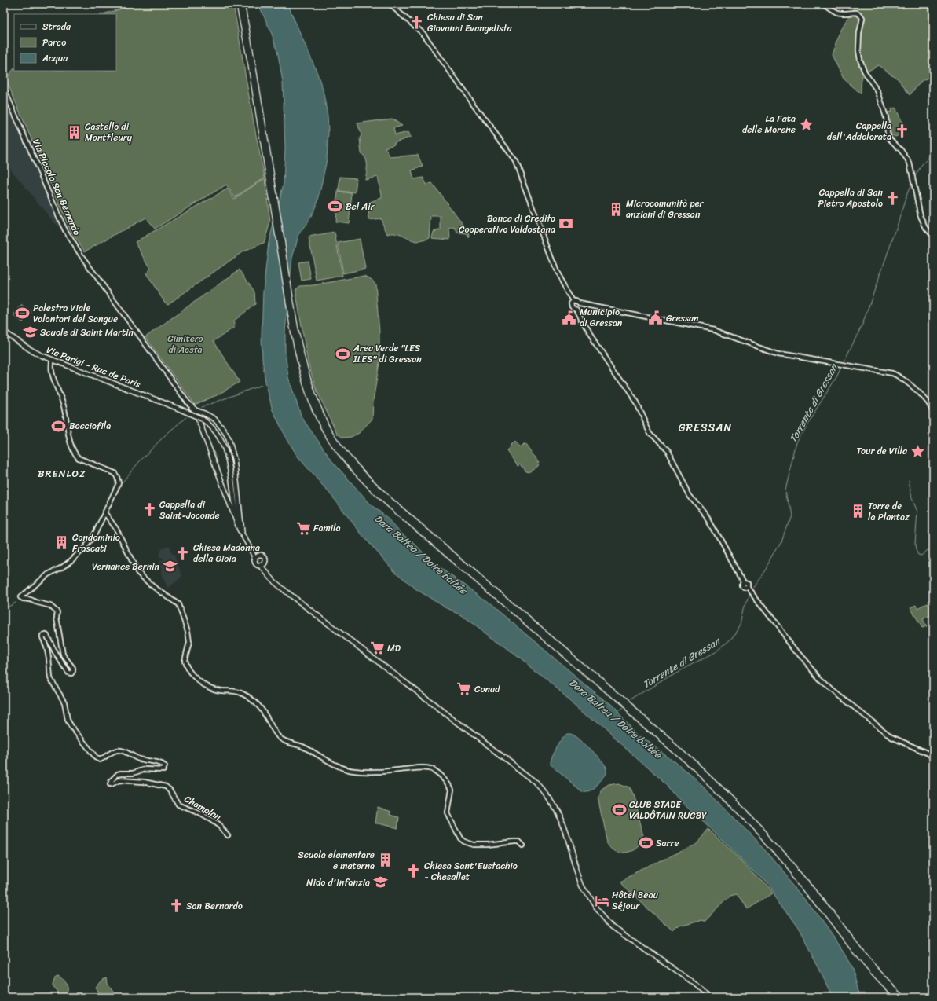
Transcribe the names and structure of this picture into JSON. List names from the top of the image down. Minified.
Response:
{"streets":{"main road":["Via Parigi - Rue de Paris"],"street":["Via Piccolo San Bernardo","Champlan"]},"districts":["GRESSAN","BRENLOZ"],"water":["Torrente di Gressan","Dora Baltea / Doire baltée"],"parks":["Cimitero di Aosta"],"places":{"church":["Chiesa di San Giovanni Evangelista","Cappella dell'Addolorata","Cappella di San Pietro Apostolo","Cappella di Saint-Joconde","Chiesa Madonna della Gioia","Chiesa Sant'Eustachio - Chesallet","San Bernardo"],"place":["La Fata delle Morene","Tour de Villa"],"building":["Castello di Montfleury","Microcomunità per anziani di Gressan","Torre de la Plantaz","Condominio Frascati","Scuola elementare e materna"],"sports":["Bel Air","Palestra Viale Volontari del Sangue","Area Verde \"LES ILES\" di Gressan","Bocciofila","CLUB STADE VALDÔTAIN RUGBY","Sarre"],"bank":["Banca di Credito Cooperativo Valdostana"],"public building":["Municipio di Gressan","Gressan"],"school or university":["Scuole di Saint Martin","Vernance Bernin","Nido d'infanzia"],"supermarket":["Famila","MD","Conad"],"hotel":["Hôtel Beau Séjour"]},"legend":["Strada","Parco","Acqua"]}
